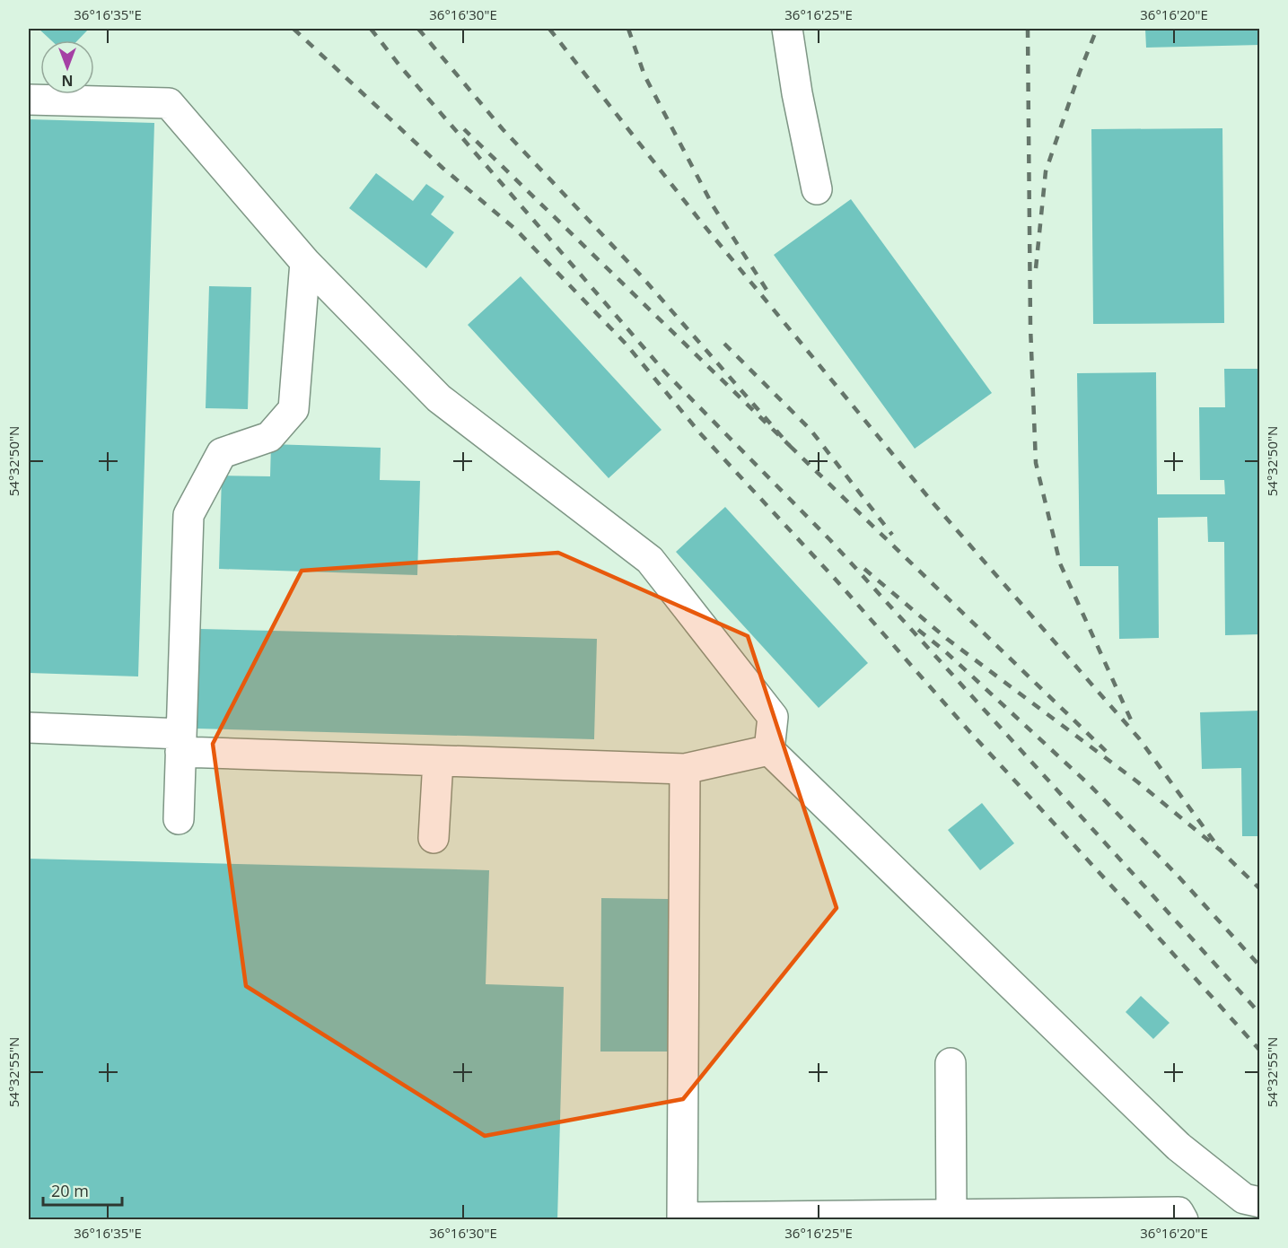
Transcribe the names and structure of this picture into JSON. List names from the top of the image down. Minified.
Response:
{"scale_bar":"20 m","north":"bottom","coordinates":["36°16'35\"E","36°16'30\"E","36°16'25\"E","36°16'20\"E","54°32'50\"N","54°32'55\"N"]}
